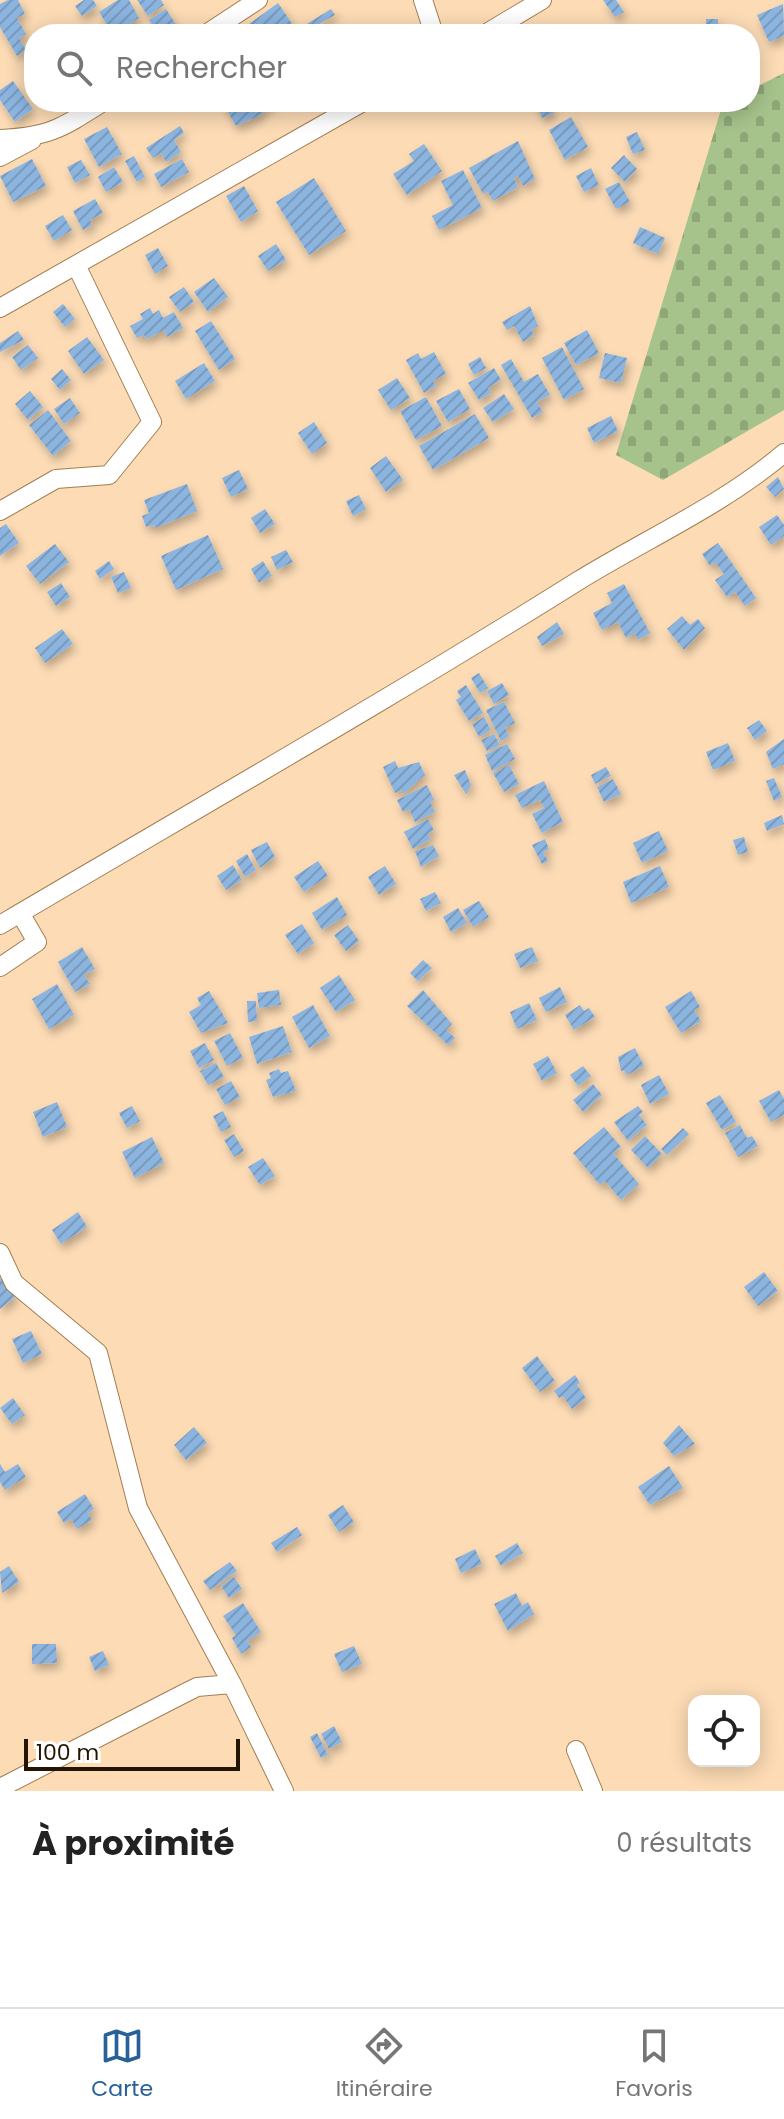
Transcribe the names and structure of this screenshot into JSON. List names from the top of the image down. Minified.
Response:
{"scale_bar":"100 m","page":{"search":"Rechercher","scale":"100 m","heading":["À proximité","0 résultats"],"nav":["Carte","Itinéraire","Favoris"]}}
